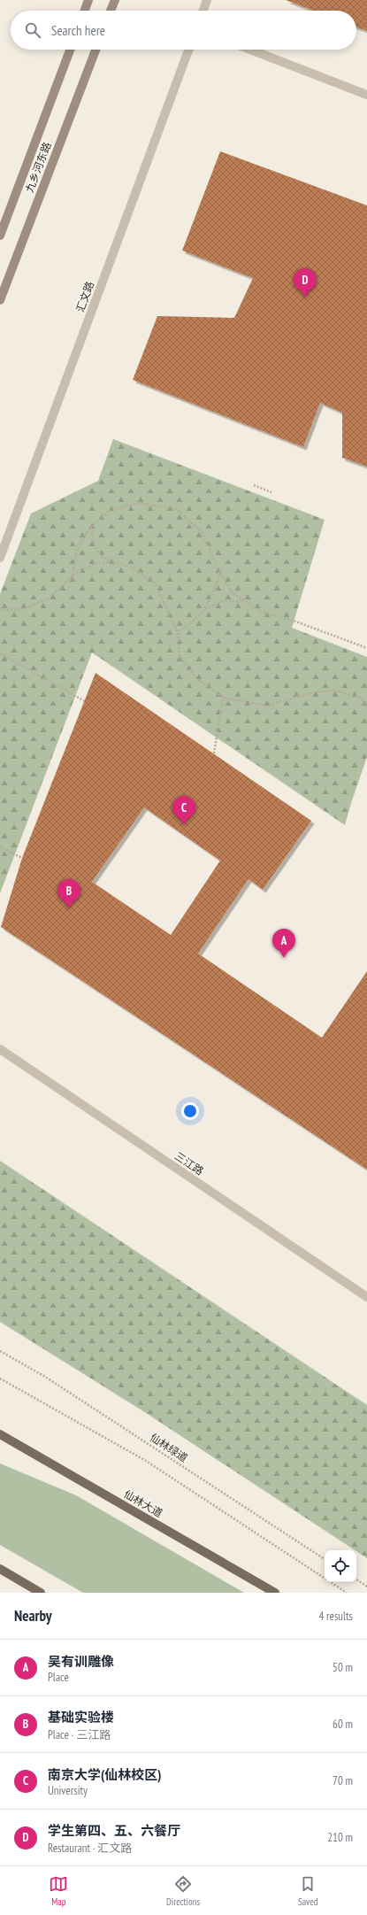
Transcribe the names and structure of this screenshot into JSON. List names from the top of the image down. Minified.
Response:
{"streets":{"main road":["九乡河东路","仙林大道"],"street":["汇文路","三江路"],"path":["仙林绿道"]},"page":{"search":"Search here","pins":["D","C","B","A"],"heading":["Nearby","4 results"],"list":[{"mark":"A","name":"吴有训雕像","note":"Place","value":"50 m"},{"mark":"B","name":"基础实验楼","note":"Place · 三江路","value":"60 m"},{"mark":"C","name":"南京大学(仙林校区)","note":"University","value":"70 m"},{"mark":"D","name":"学生第四、五、六餐厅","note":"Restaurant · 汇文路","value":"210 m"}],"nav":["Map","Directions","Saved"]}}
